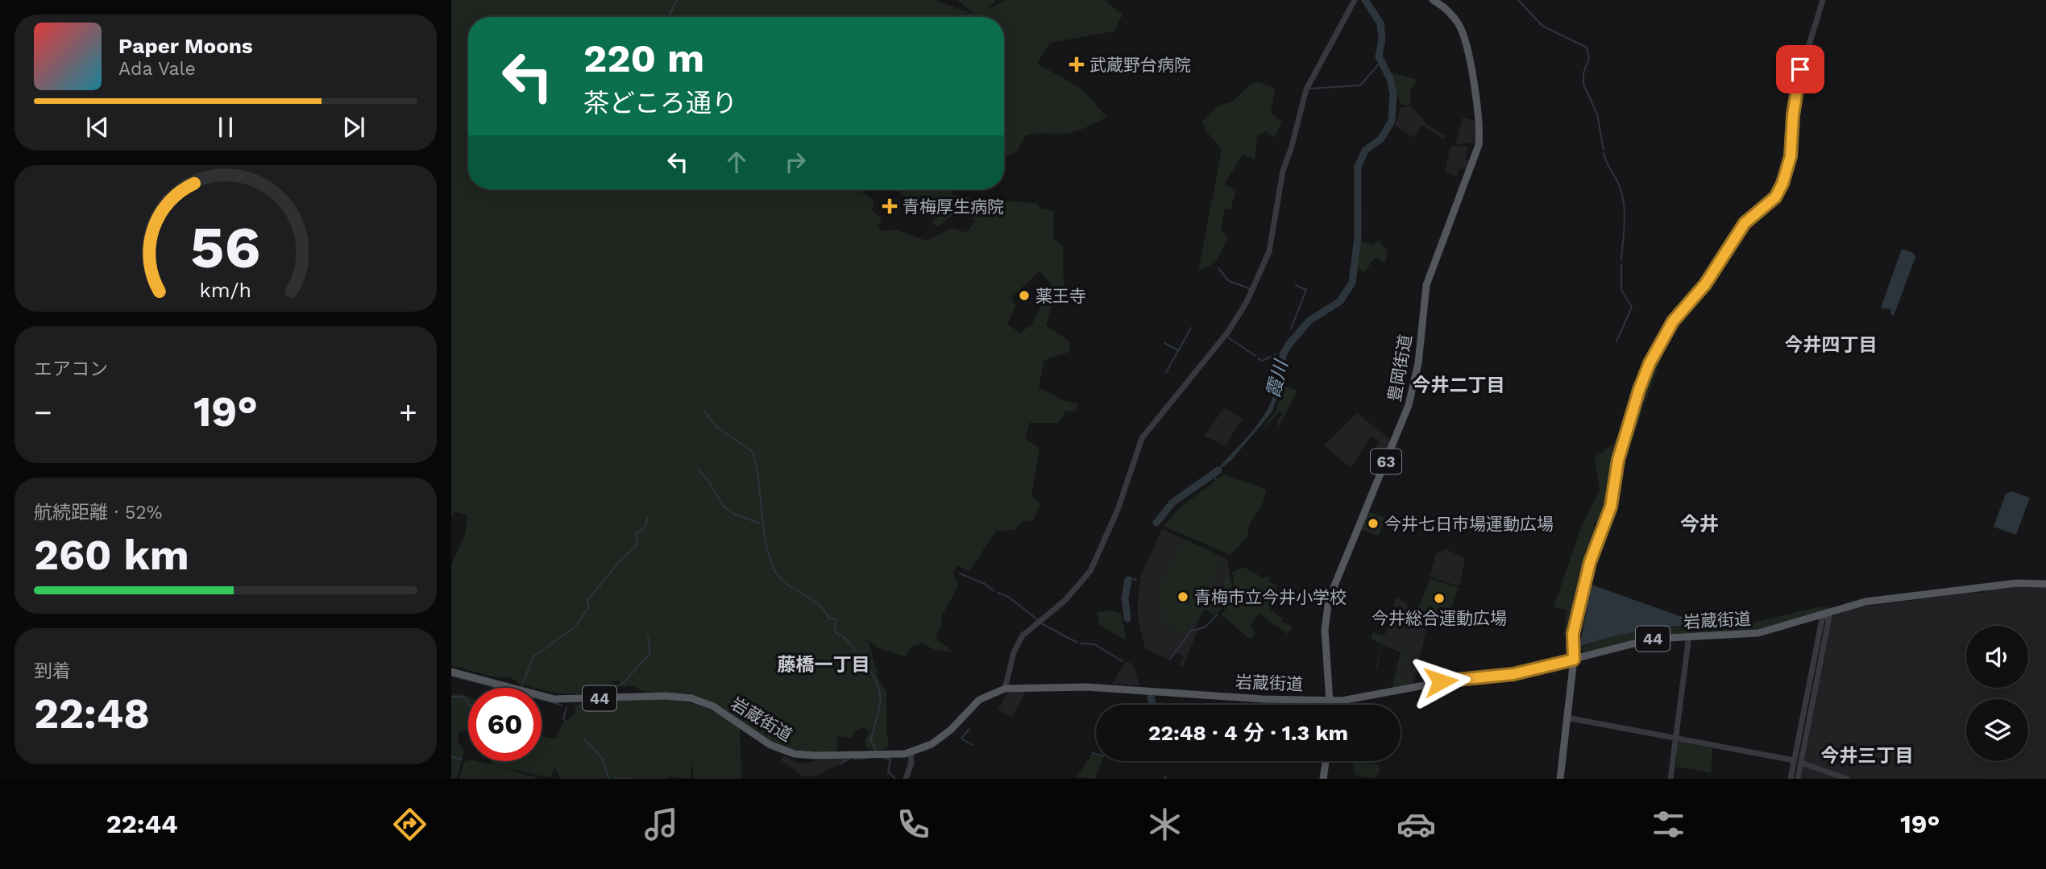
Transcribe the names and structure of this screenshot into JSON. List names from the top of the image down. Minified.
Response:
{"streets":{"main road":["豊岡街道","63","岩蔵街道","44"]},"crossings":[["豊岡街道","岩蔵街道"]],"districts":["今井四丁目","今井二丁目","今井","藤橋一丁目","今井三丁目"],"water":["霞川"],"places":{"health":["武蔵野台病院","青梅厚生病院"],"other":["薬王寺","今井七日市場運動広場","青梅市立今井小学校","今井総合運動広場"]},"page":{"turn":["220 m","茶どころ通り"],"song":["Paper Moons","Ada Vale"],"tile":["エアコン",["航続距離 · 52%","260 km"],["到着","22:48"]],"heat":["−","19°","+"],"limit":"60","trip":"22:48 · 4 分 · 1.3 km","tabs":["22:44","19°"],"gauge":["56","km/h"]}}
